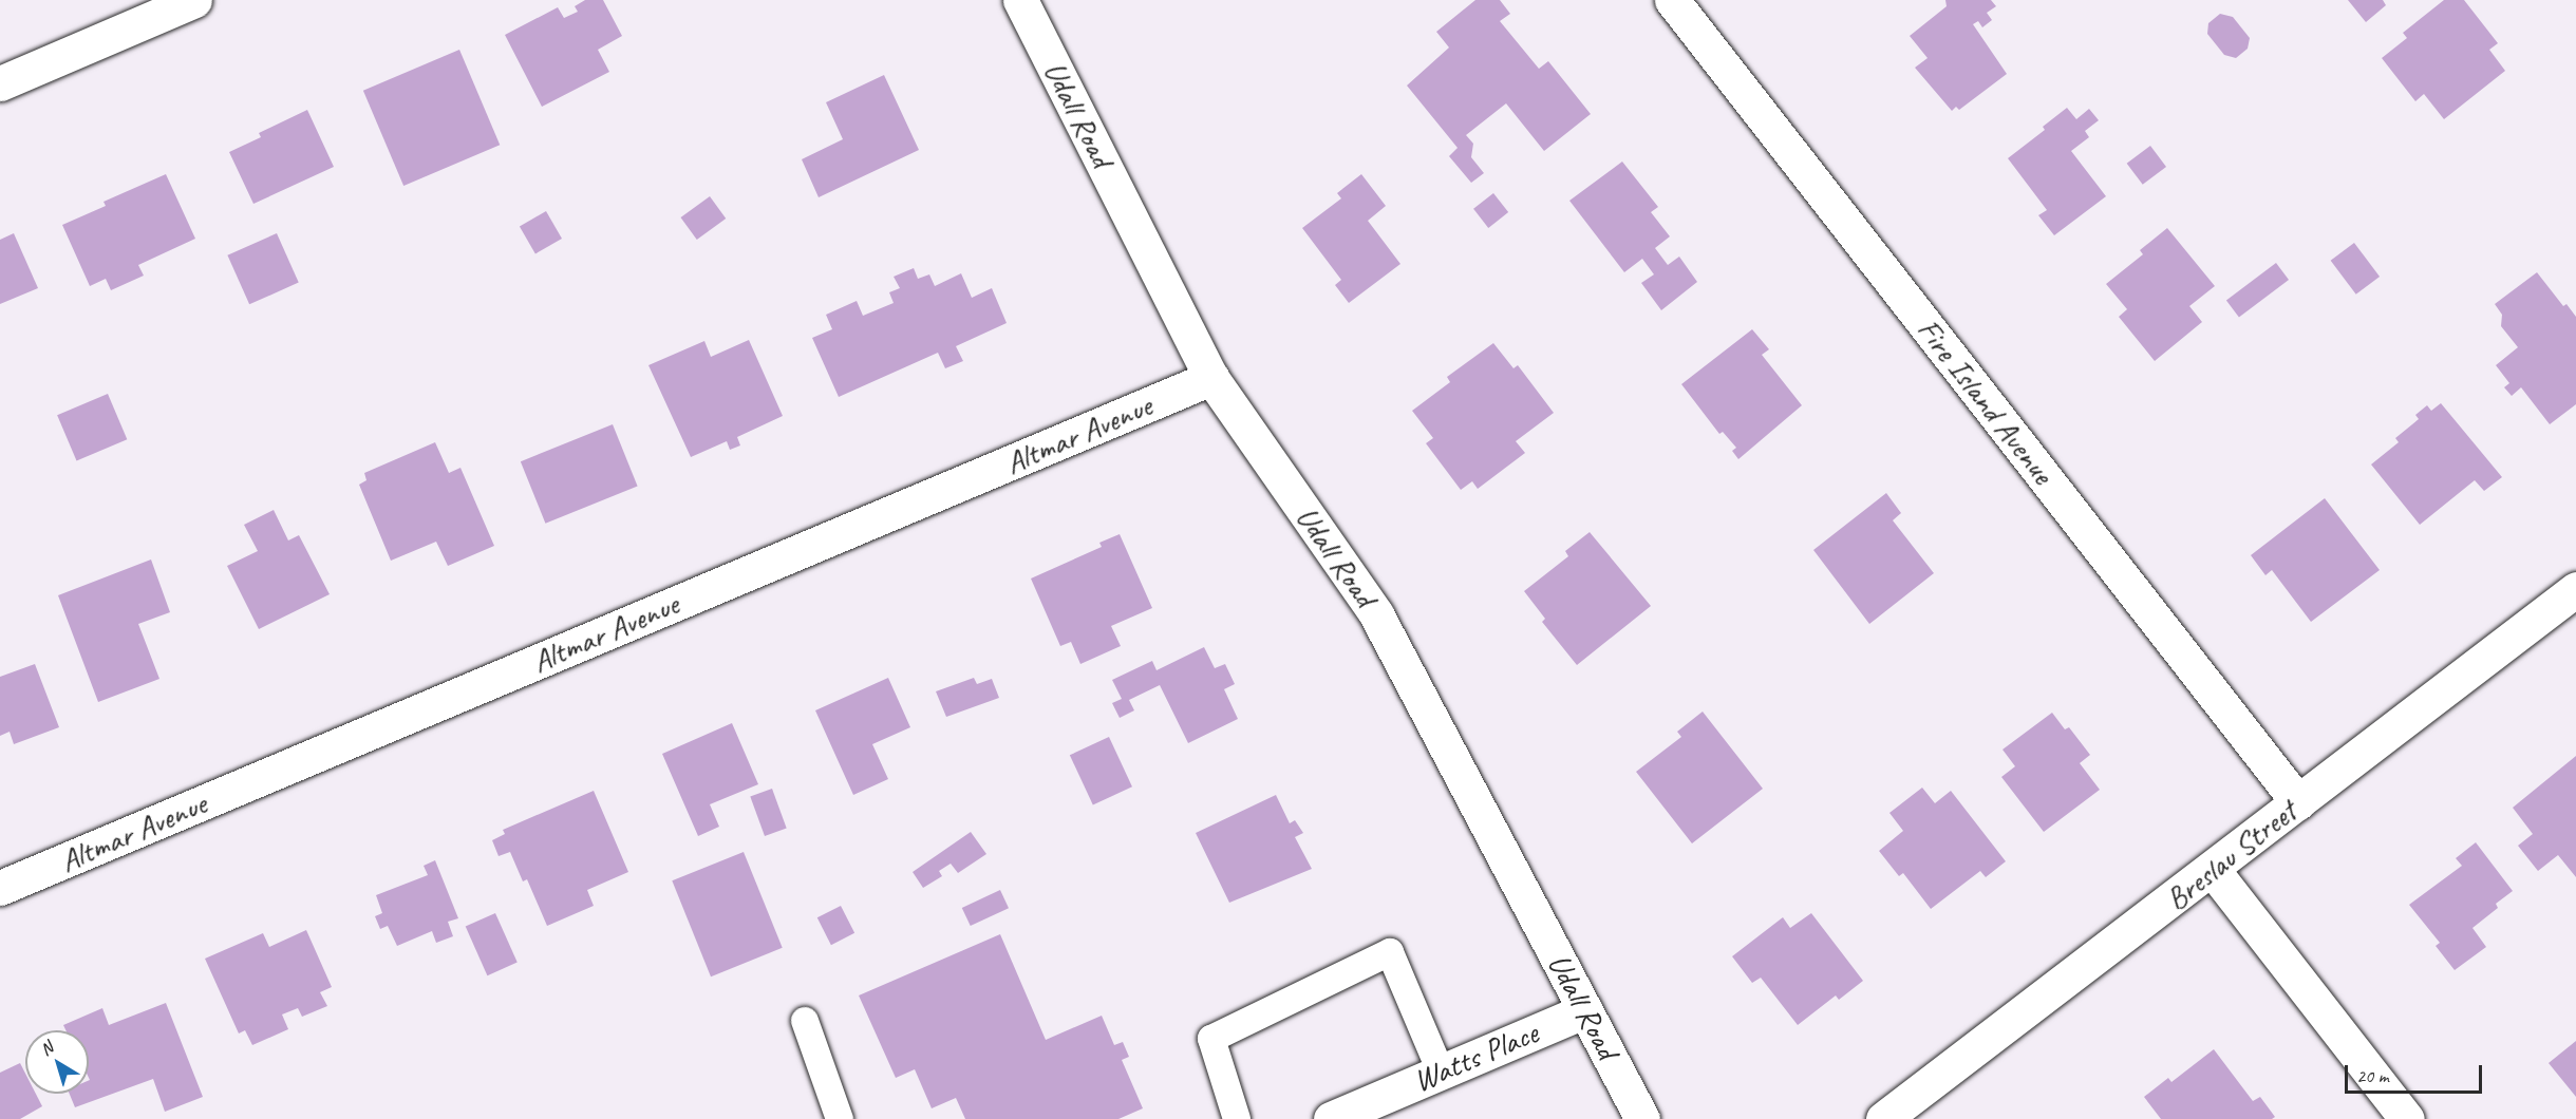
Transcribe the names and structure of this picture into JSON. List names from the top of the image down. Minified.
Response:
{"streets":{"street":["Udall Road","Fire Island Avenue","Altmar Avenue","Breslau Street","Watts Place"]},"crossings":[["Udall Road","Altmar Avenue"],["Udall Road","Watts Place"],["Fire Island Avenue","Breslau Street"]],"scale_bar":"20 m","north":"top left"}
